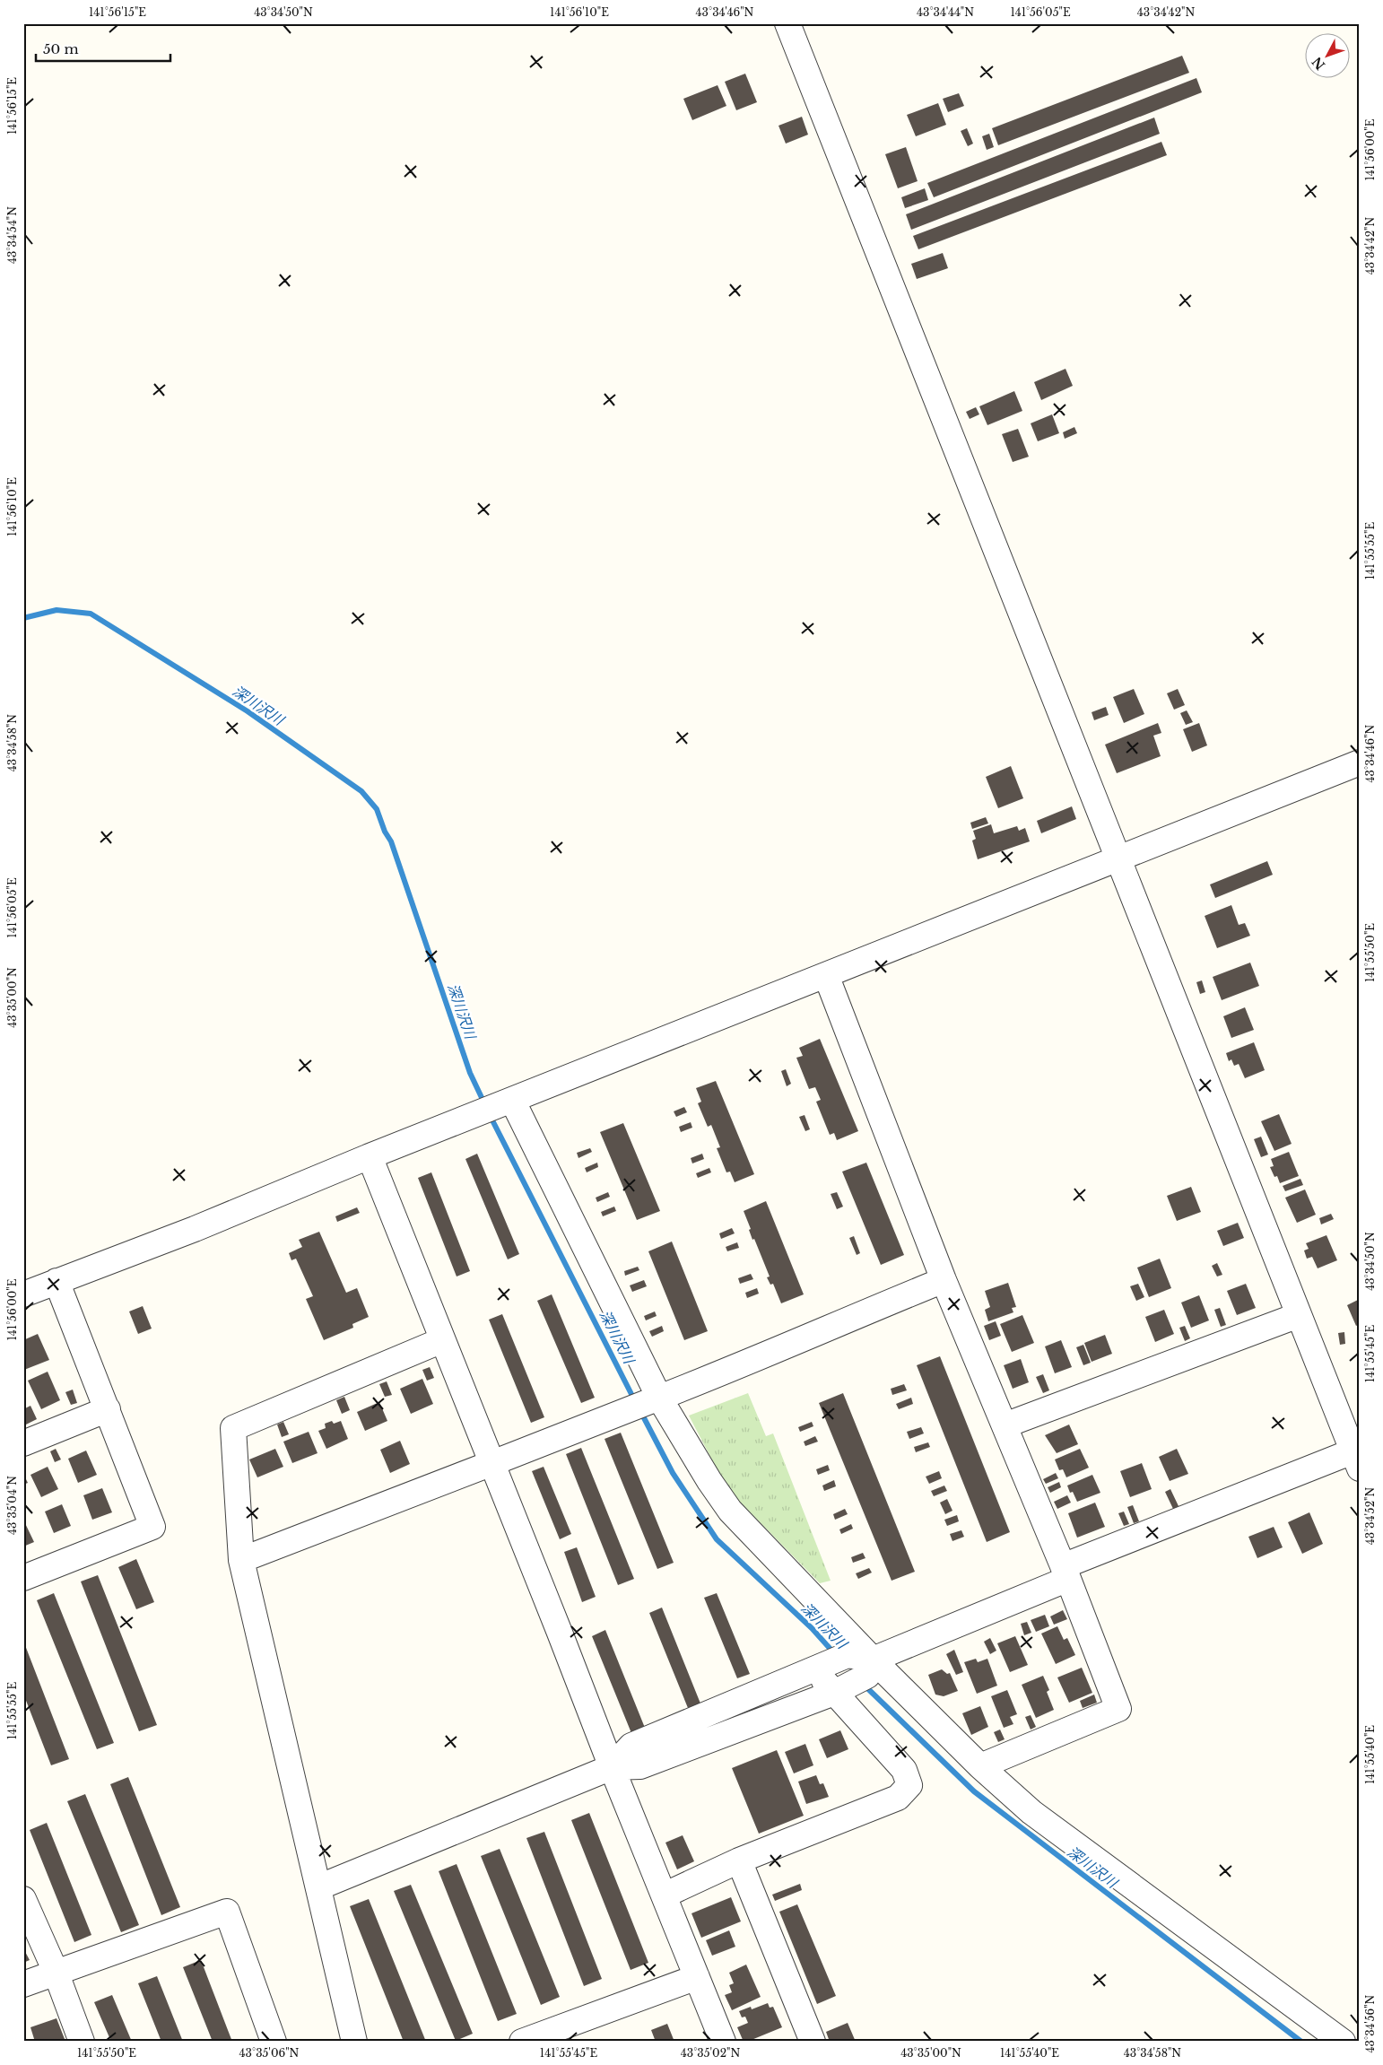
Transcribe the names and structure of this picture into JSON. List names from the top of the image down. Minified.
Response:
{"water":["深川沢川"],"scale_bar":"50 m","north":"bottom left","coordinates":["141°56'15\"E","43°34'50\"N","141°56'10\"E","43°34'46\"N","43°34'44\"N","141°56'05\"E","43°34'42\"N","141°56'00\"E","43°34'54\"N","141°55'55\"E","43°34'58\"N","141°55'50\"E","43°35'00\"N","141°55'45\"E","43°35'04\"N","43°34'52\"N","141°55'40\"E","43°34'56\"N","43°35'06\"N","43°35'02\"N"]}
